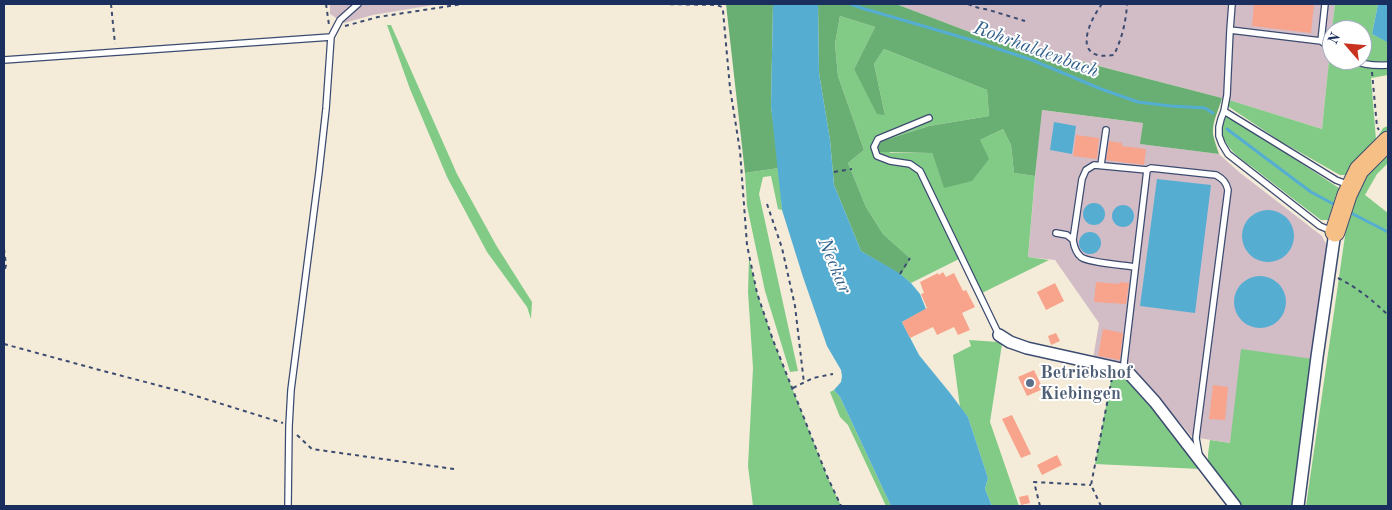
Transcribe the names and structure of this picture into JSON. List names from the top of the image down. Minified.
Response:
{"water":["Rohrhaldenbach","Neckar"],"places":["Betriebshof Kiebingen"],"north":"top left"}
